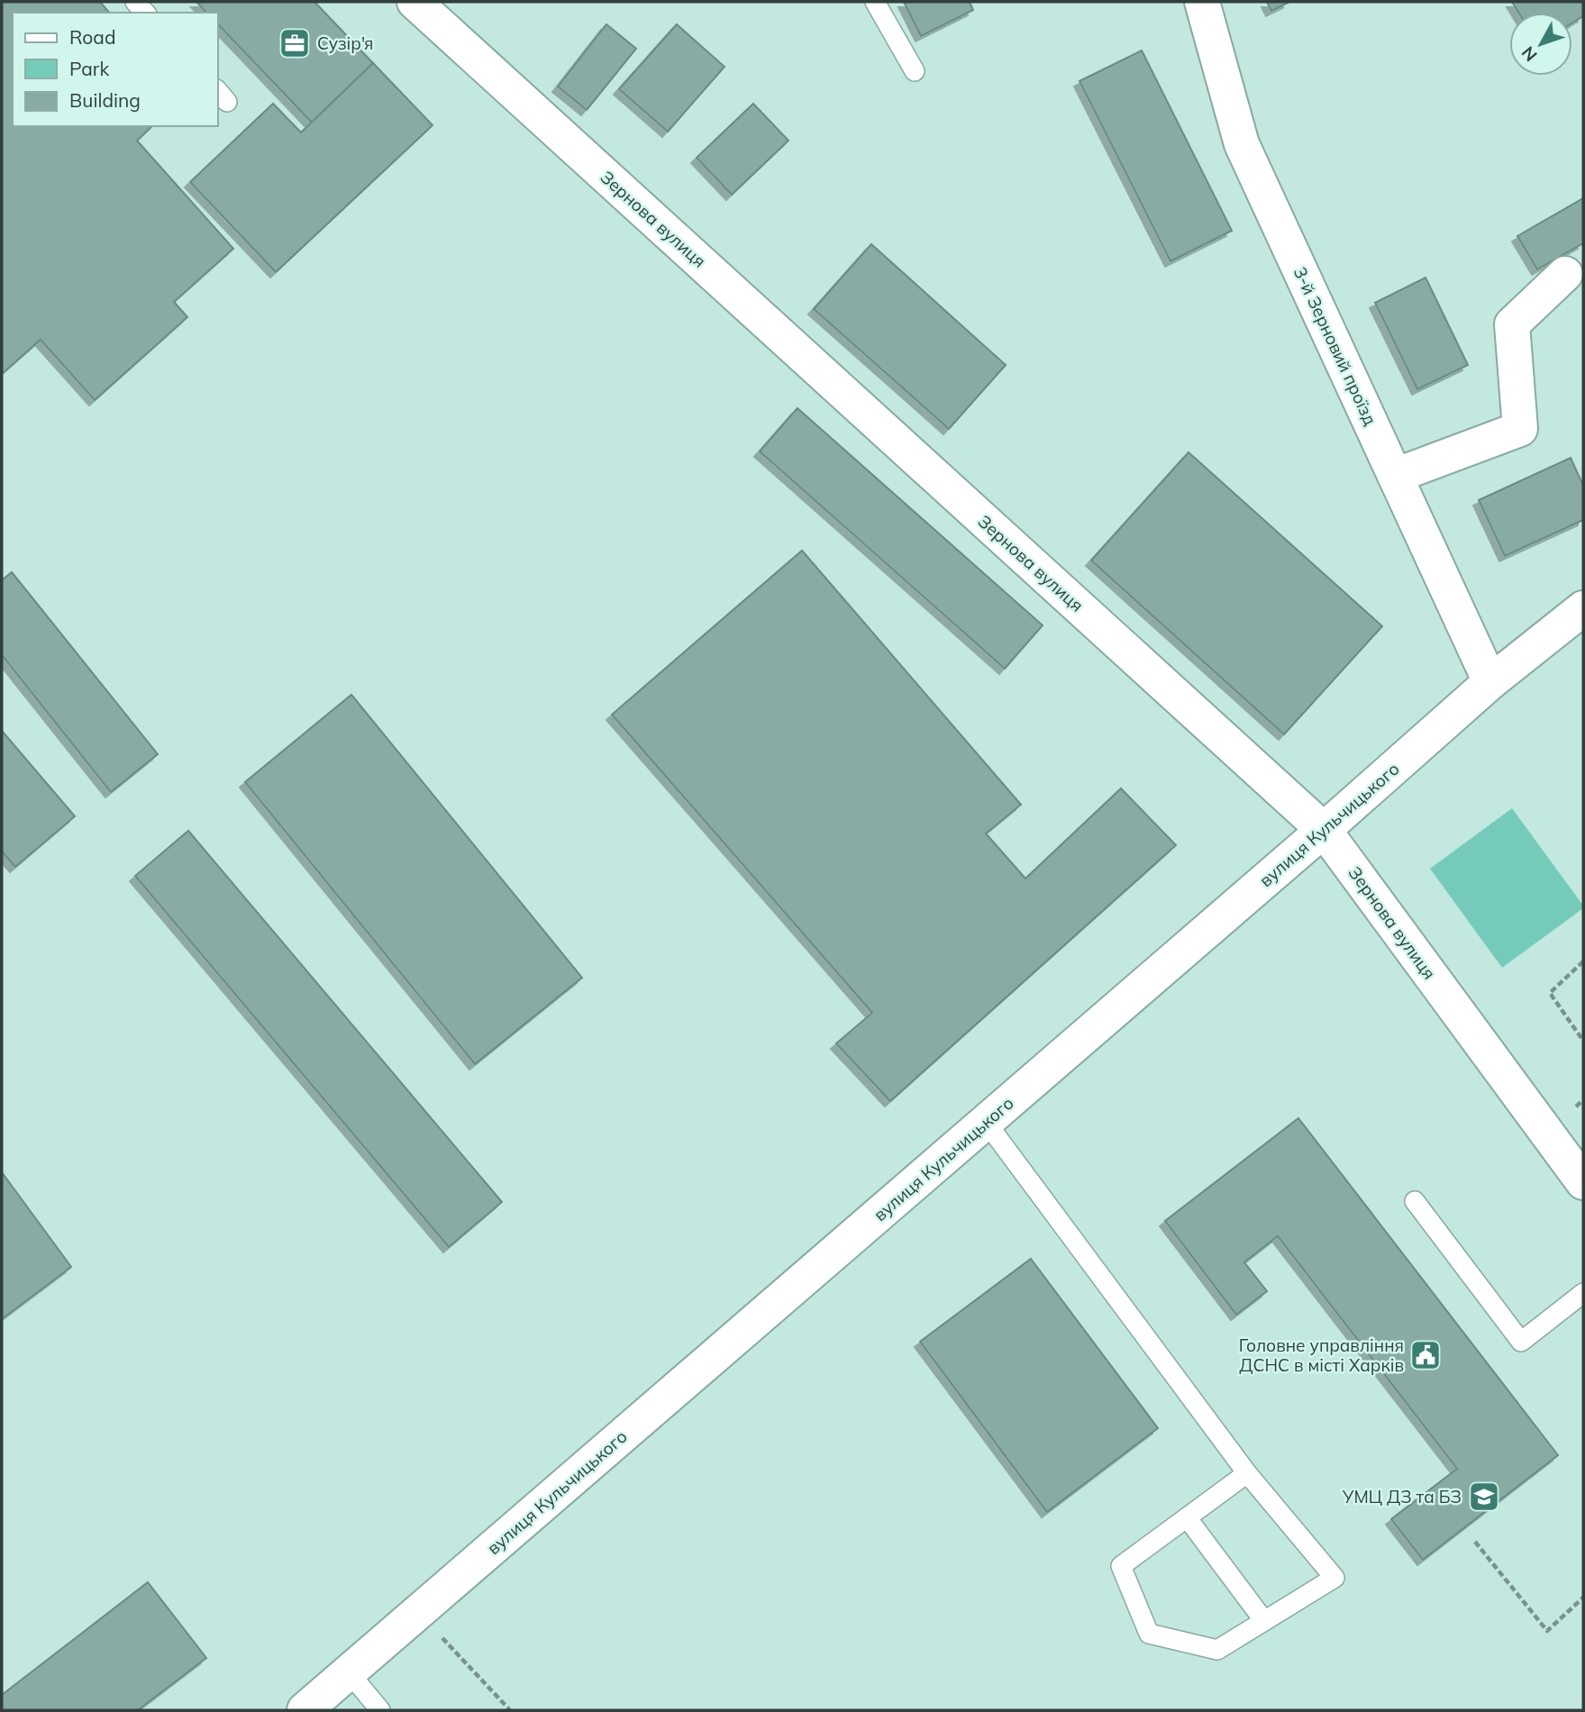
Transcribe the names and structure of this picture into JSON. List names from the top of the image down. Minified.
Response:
{"streets":{"street":["Зернова вулиця","3-й Зерновий проїзд","вулиця Кульчицького"]},"crossings":[["Зернова вулиця","вулиця Кульчицького"],["3-й Зерновий проїзд","вулиця Кульчицького"]],"places":{"office":["Сузір'я"],"public building":["Головне управління ДСНС в місті Харків"],"school or university":["УМЦ ДЗ та БЗ"]},"legend":["Road","Park","Building"],"north":"bottom left"}
